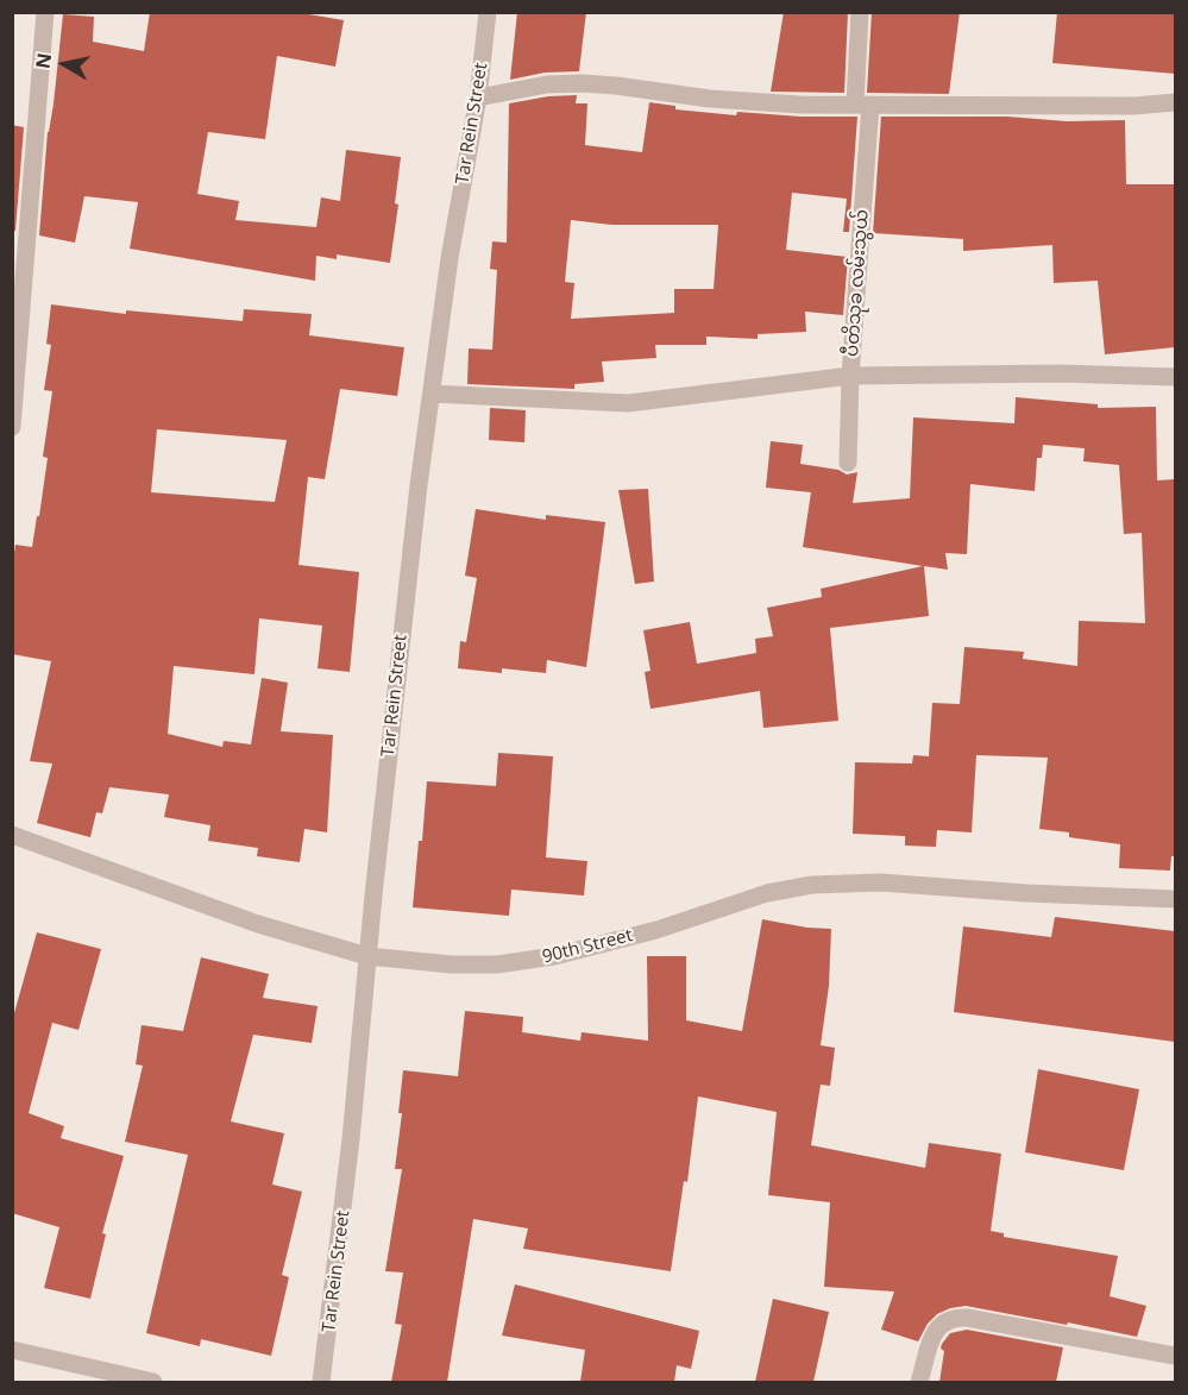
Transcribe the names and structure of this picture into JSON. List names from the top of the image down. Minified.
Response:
{"streets":{"street":["Tar Rein Street","ပီတိသုခ လမ်းသွယ်","90th Street"]},"crossings":[["Tar Rein Street","90th Street"]],"north":"left"}
